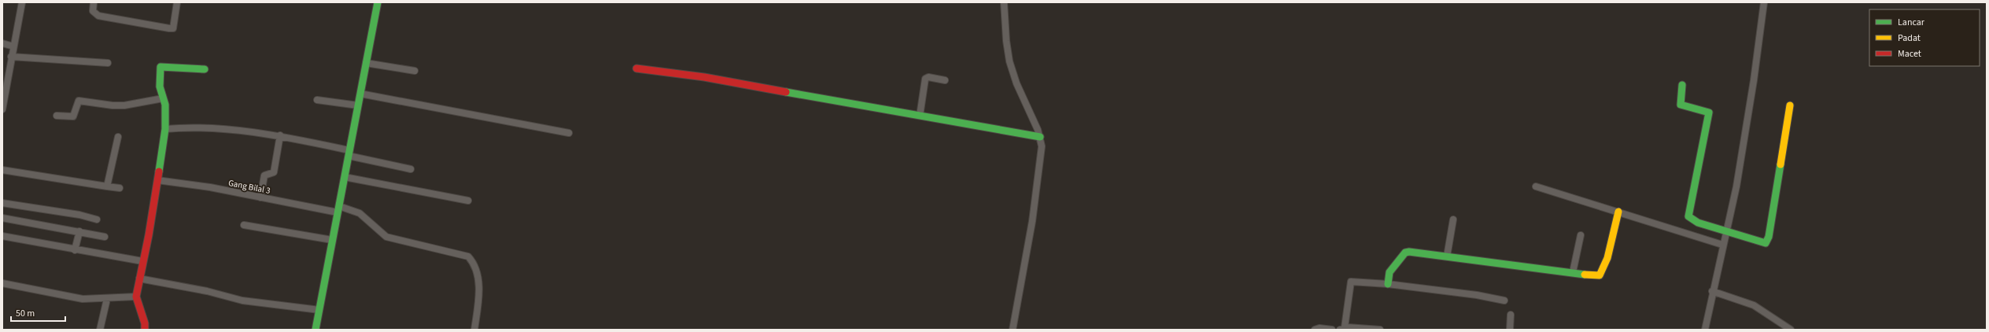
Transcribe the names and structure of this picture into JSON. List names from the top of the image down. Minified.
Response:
{"streets":{"street":["Gang Bilal 3"]},"legend":["Lancar","Padat","Macet"],"scale_bar":"50 m"}
